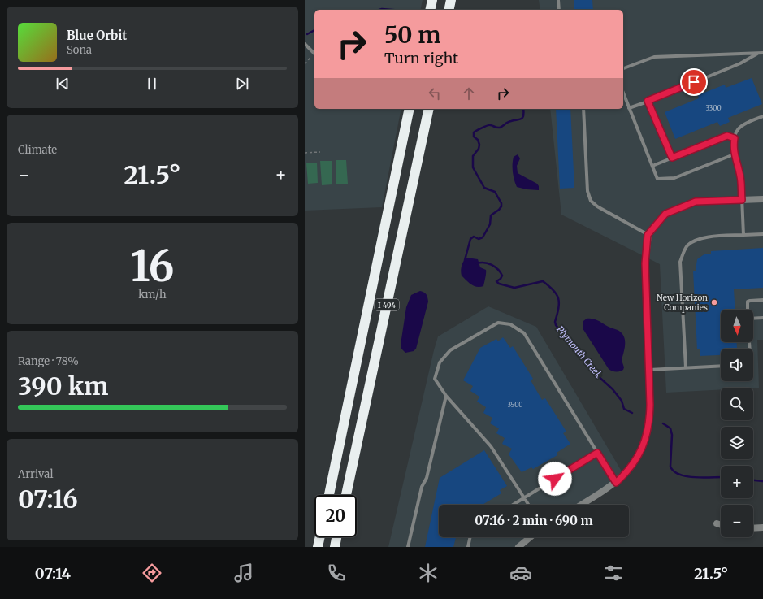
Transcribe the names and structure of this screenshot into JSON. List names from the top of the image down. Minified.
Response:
{"streets":{"highway":["I 494"]},"water":["Plymouth Creek"],"places":["New Horizon Companies"],"house_numbers":["3300","3500"],"north":"bottom","page":{"turn":["50 m","Turn right"],"song":["Blue Orbit","Sona"],"tile":["Climate",["16","km/h"],["Range · 78%","390 km"],["Arrival","07:16"]],"heat":["−","21.5°","+"],"map_buttons":["+","−"],"limit":"20","trip":"07:16 · 2 min · 690 m","tabs":["07:14","21.5°"]}}
